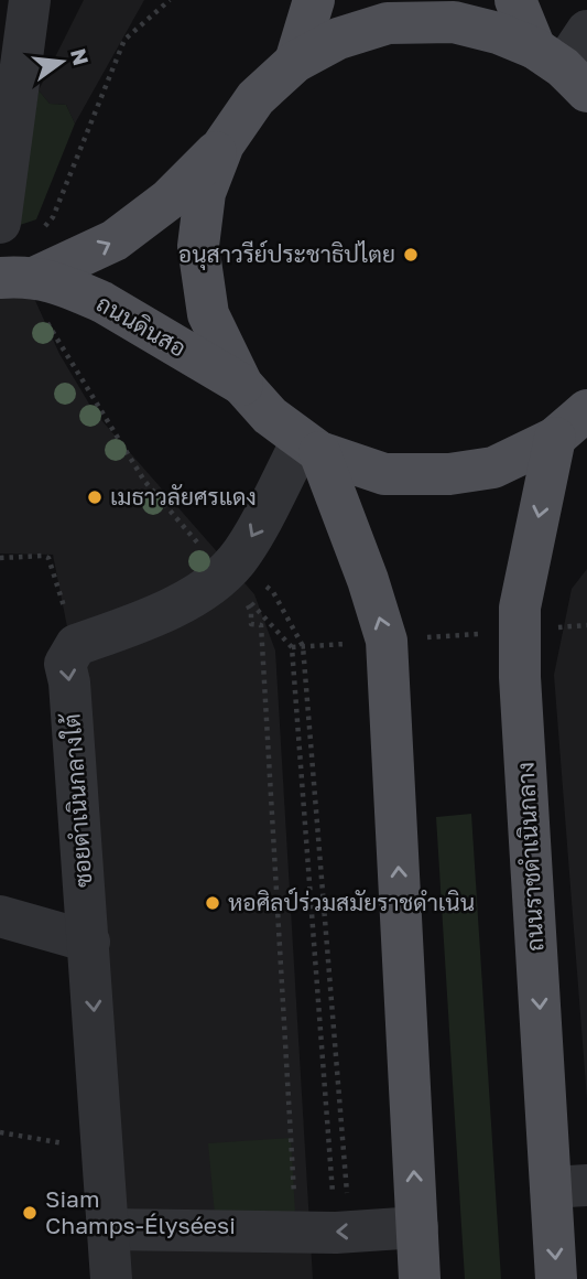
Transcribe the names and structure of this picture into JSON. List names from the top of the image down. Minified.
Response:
{"streets":{"main road":["ถนนดินสอ","ถนนราชดำเนินกลาง"],"street":["ซอยดำเนินกลางใต้"]},"one_way":["ถนนดินสอ","ซอยดำเนินกลางใต้"],"places":["อนุสาวรีย์ประชาธิปไตย","เมธาวลัยศรแดง","หอศิลป์ร่วมสมัยราชดำเนิน","Siam Champs-Élyséesi"],"north":"right"}
